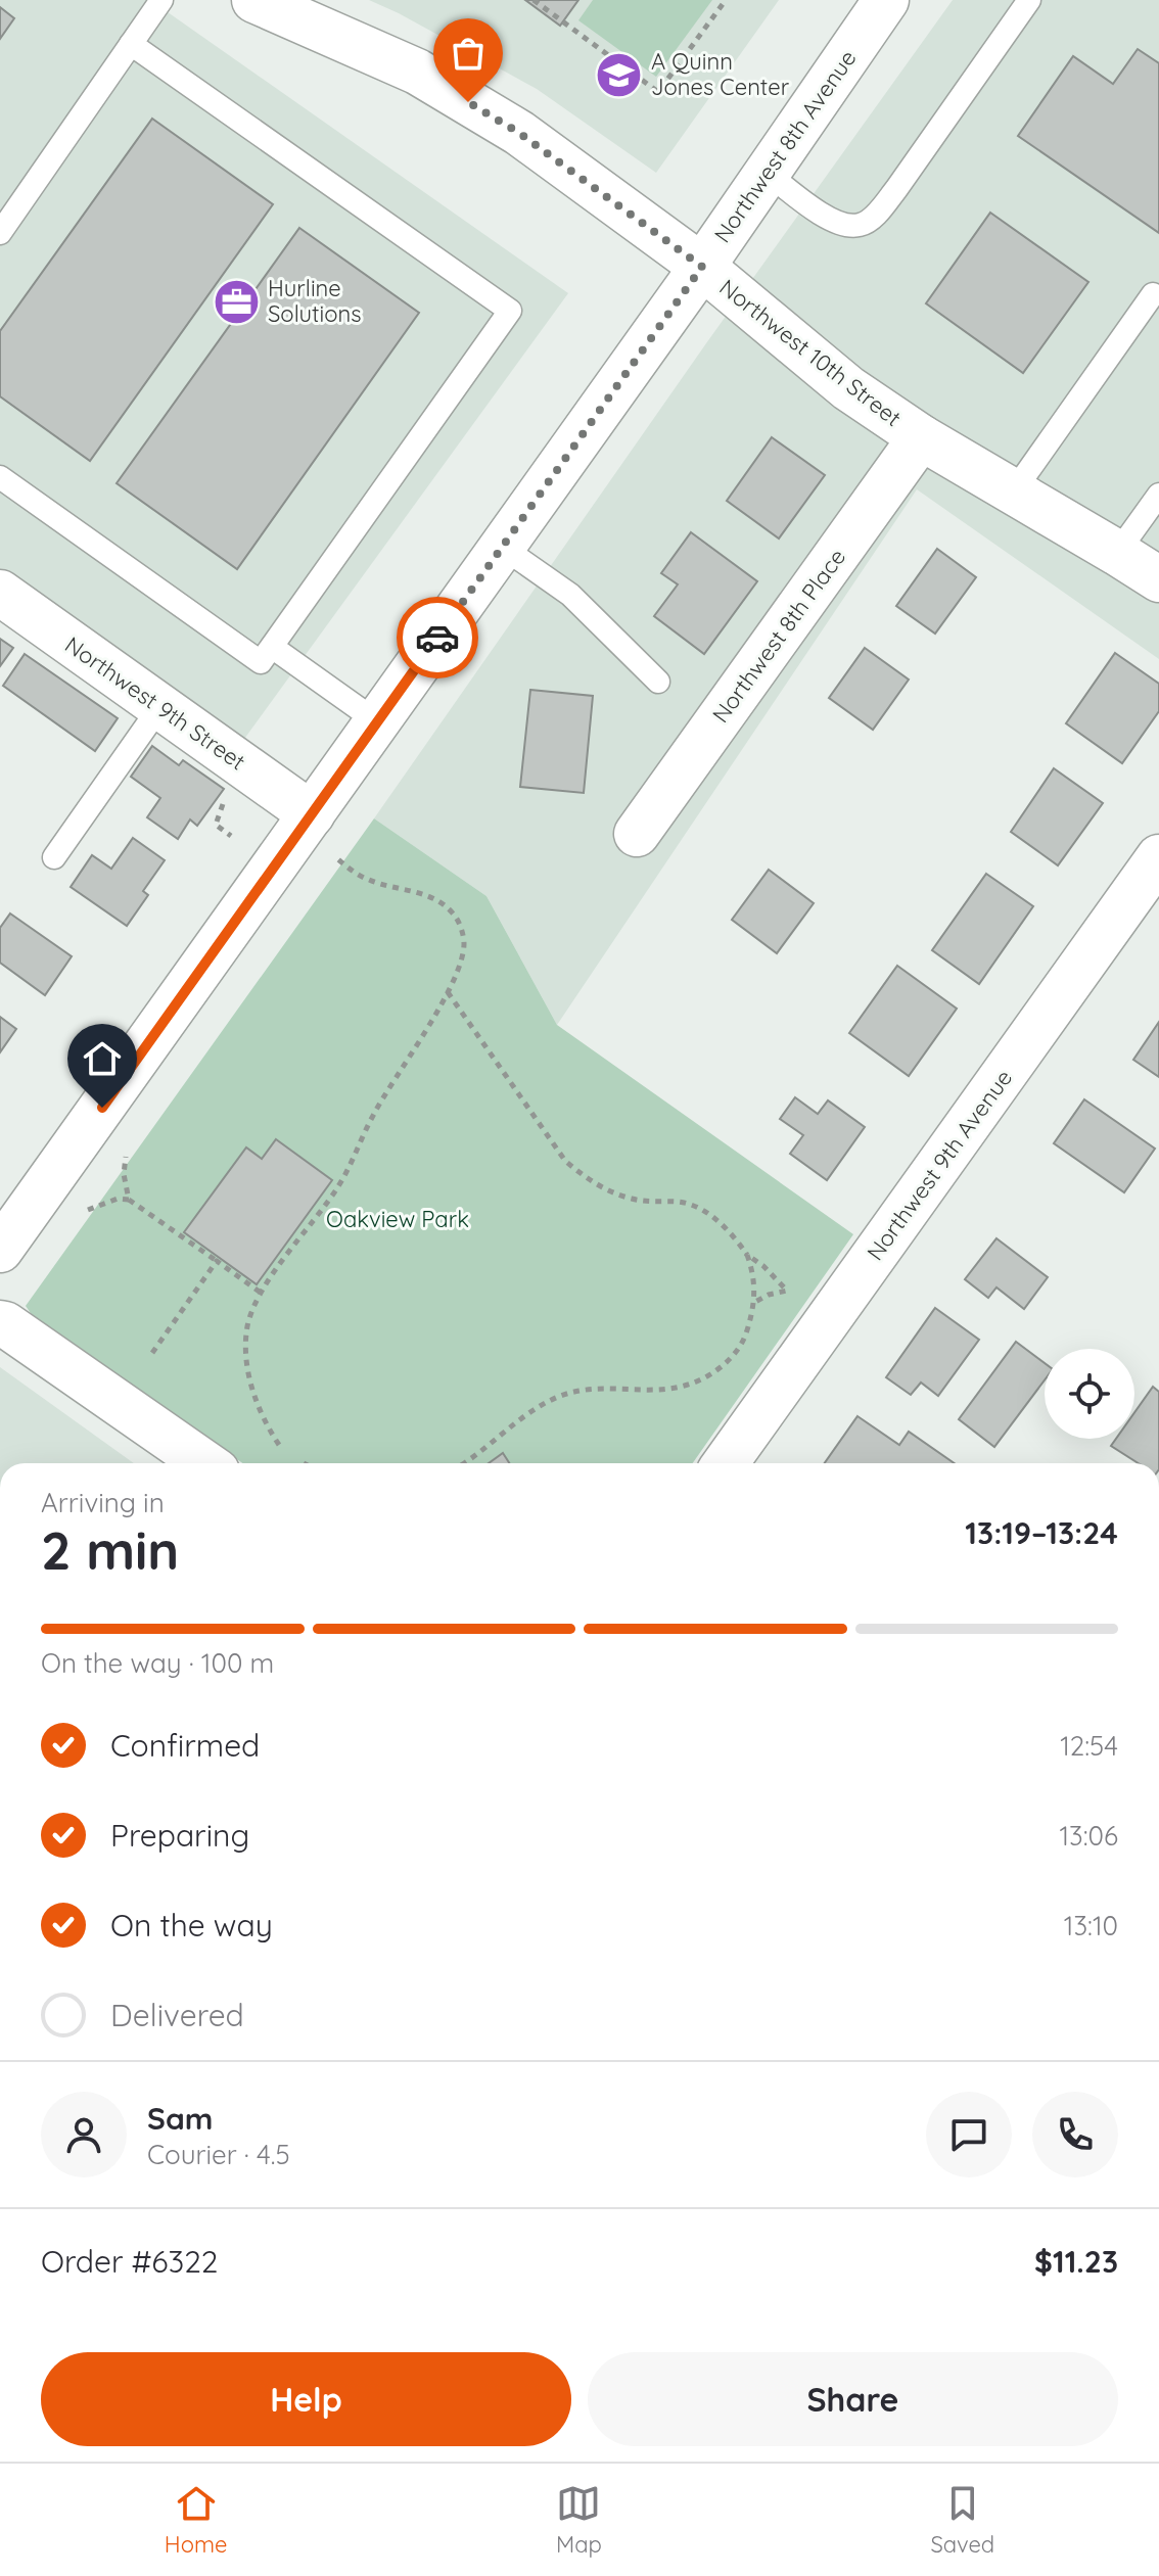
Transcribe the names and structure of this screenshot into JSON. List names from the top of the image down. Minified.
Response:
{"streets":{"street":["Northwest 8th Avenue","Northwest 10th Street","Northwest 8th Place","Northwest 9th Street","Northwest 9th Avenue"]},"crossings":[["Northwest 8th Avenue","Northwest 10th Street"],["Northwest 8th Avenue","Northwest 9th Street"],["Northwest 10th Street","Northwest 8th Place"]],"parks":["Oakview Park"],"places":{"school or university":["A Quinn Jones Center"],"office":["Hurline Solutions"]},"page":{"heading":["2 min","Arriving in","13:19–13:24"],"panel":["Sam","Courier · 4.5","Order #6322","$11.23"],"bar":"On the way · 100 m","list":[["Confirmed","12:54"],["Preparing","13:06"],["On the way","13:10"],"Delivered"],"buttons":["Help","Share"],"tabs":["Home","Map","Saved"]}}
